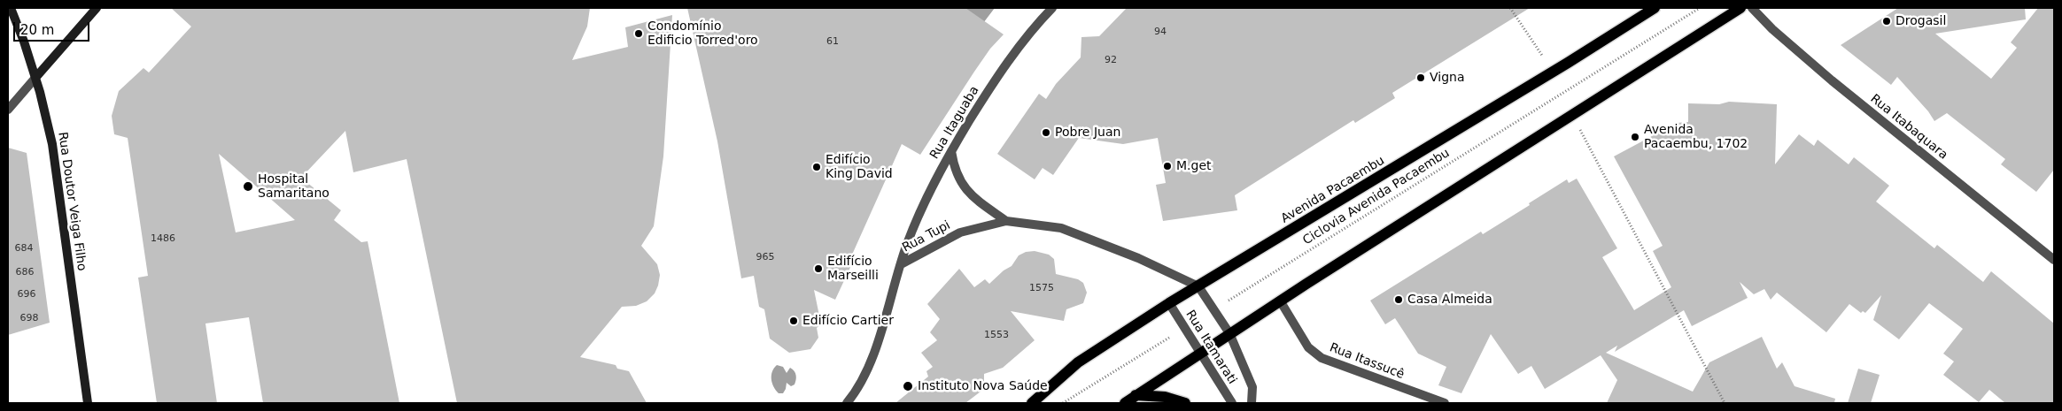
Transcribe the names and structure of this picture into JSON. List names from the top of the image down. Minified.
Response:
{"streets":{"main road":["Avenida Pacaembu"],"street":["Rua Itaguaba","Rua Itabaquara","Rua Doutor Veiga Filho","Rua Tupi","Rua Itamarati","Rua Itassucê"],"path":["Ciclovia Avenida Pacaembu"]},"crossings":[["Rua Itaguaba","Rua Tupi"],["Avenida Pacaembu","Rua Tupi"],["Avenida Pacaembu","Rua Itamarati"],["Ciclovia Avenida Pacaembu","Rua Itamarati"],["Rua Tupi","Rua Itamarati"]],"places":["Drogasil","Condomínio Edificio Torred'oro","Vigna","Pobre Juan","Avenida Pacaembu, 1702","M.get","Edifício King David","Hospital Samaritano","Edifício Marseilli","Casa Almeida","Edifício Cartier","Instituto Nova Saúde"],"house_numbers":["94","61","92","1486","684","965","686","1575","696","698","1553"],"scale_bar":"20 m"}
